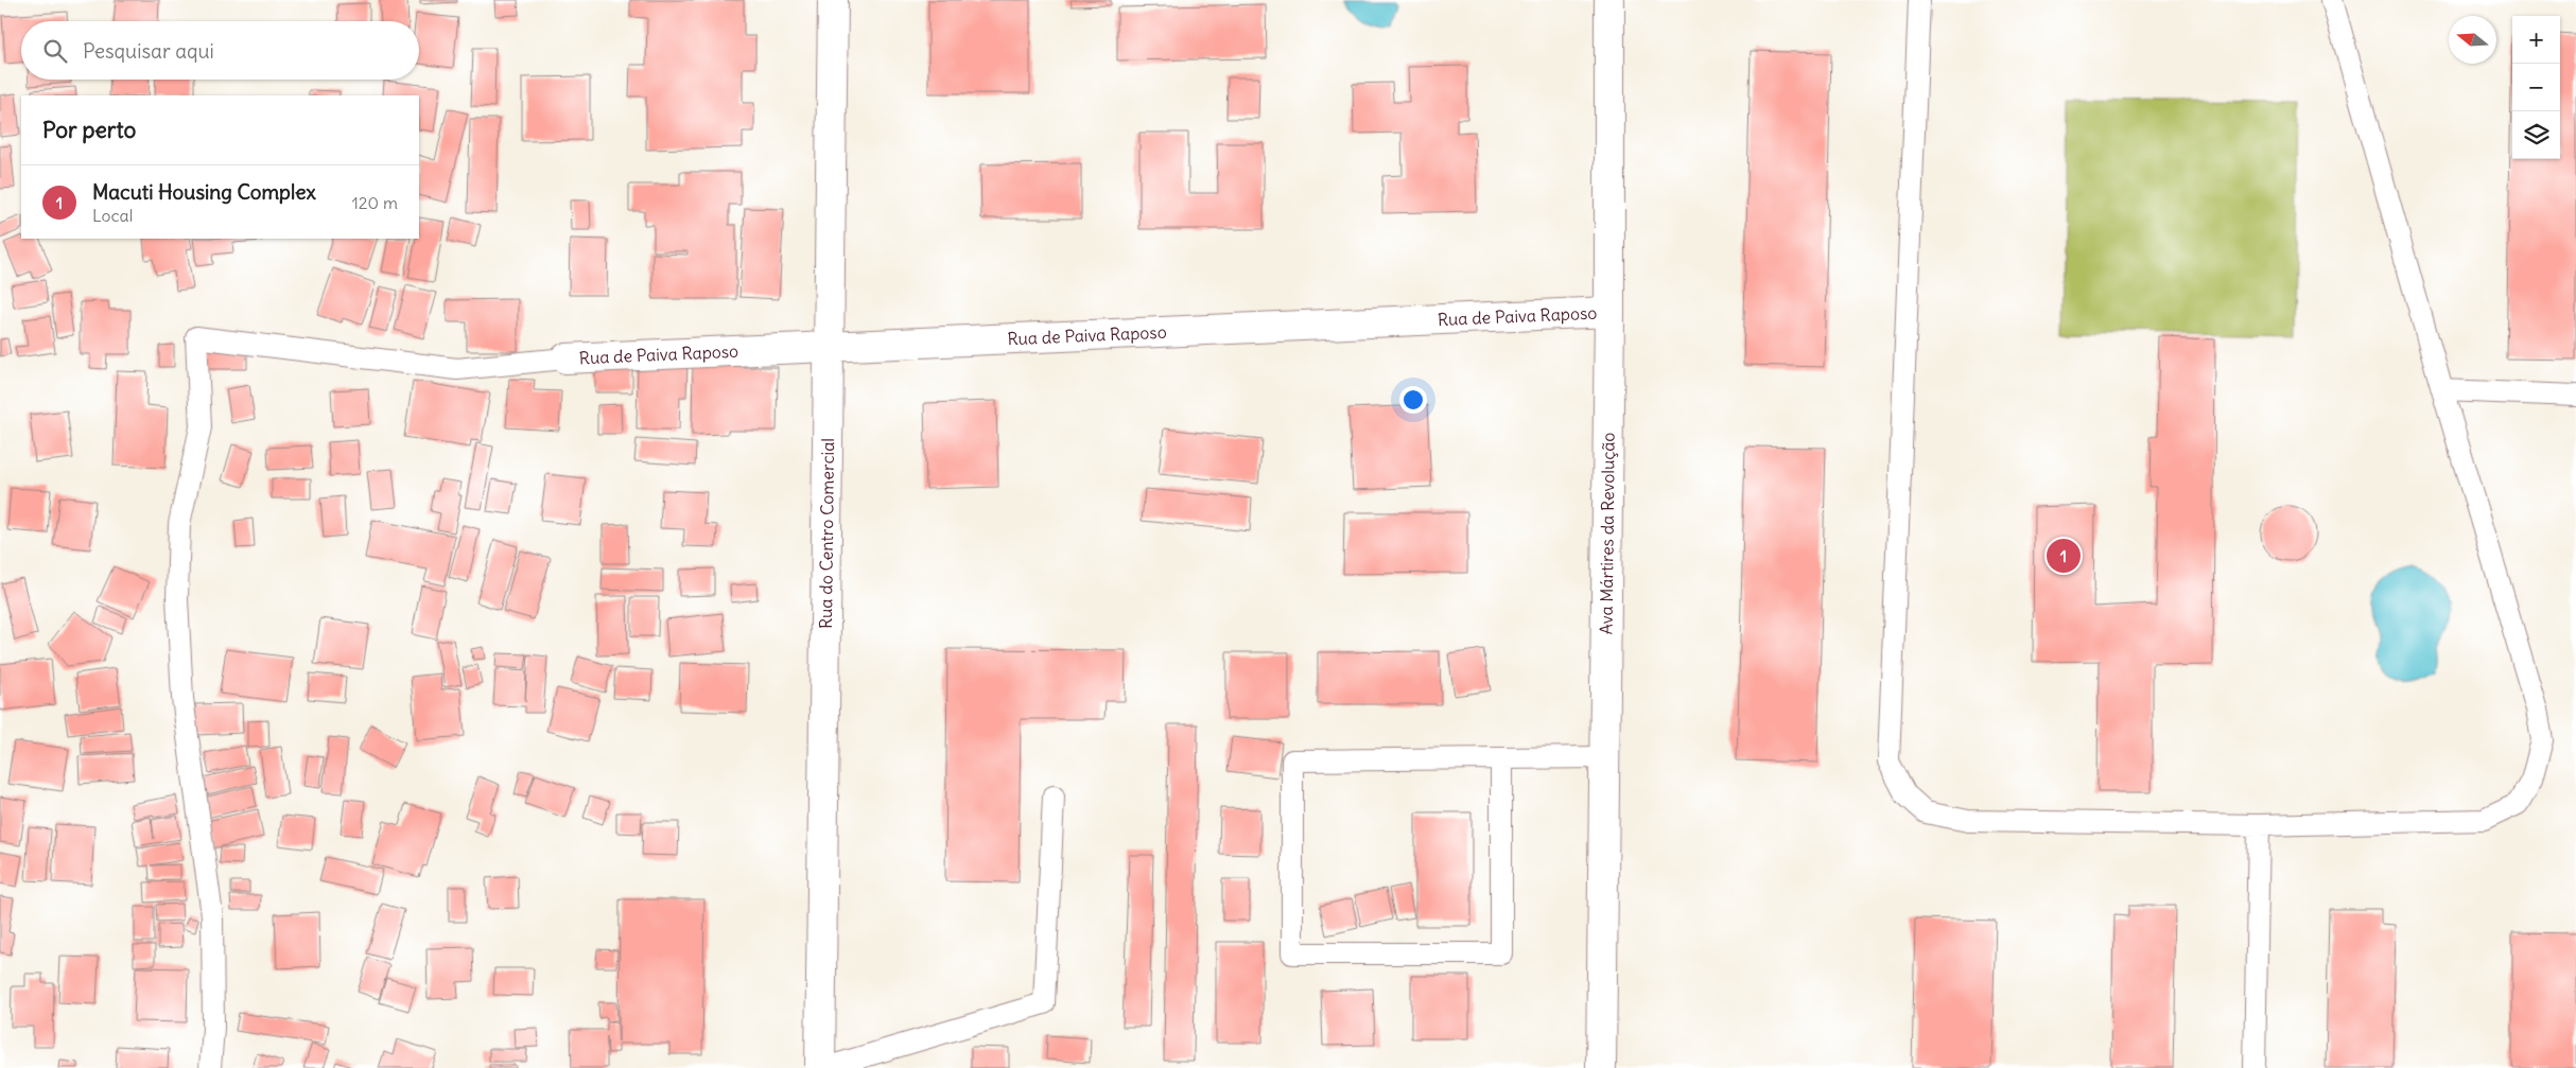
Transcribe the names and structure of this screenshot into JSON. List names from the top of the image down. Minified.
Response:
{"streets":{"street":["Rua de Paiva Raposo","Rua do Centro Comercial","Ava Mártires da Revolução"]},"crossings":[["Rua de Paiva Raposo","Rua do Centro Comercial"],["Rua de Paiva Raposo","Ava Mártires da Revolução"]],"north":"left","page":{"map_buttons":["+","−"],"search":"Pesquisar aqui","heading":"Por perto","list":[{"mark":"1","name":"Macuti Housing Complex","note":"Local","value":"120 m"}],"pins":"1"}}
